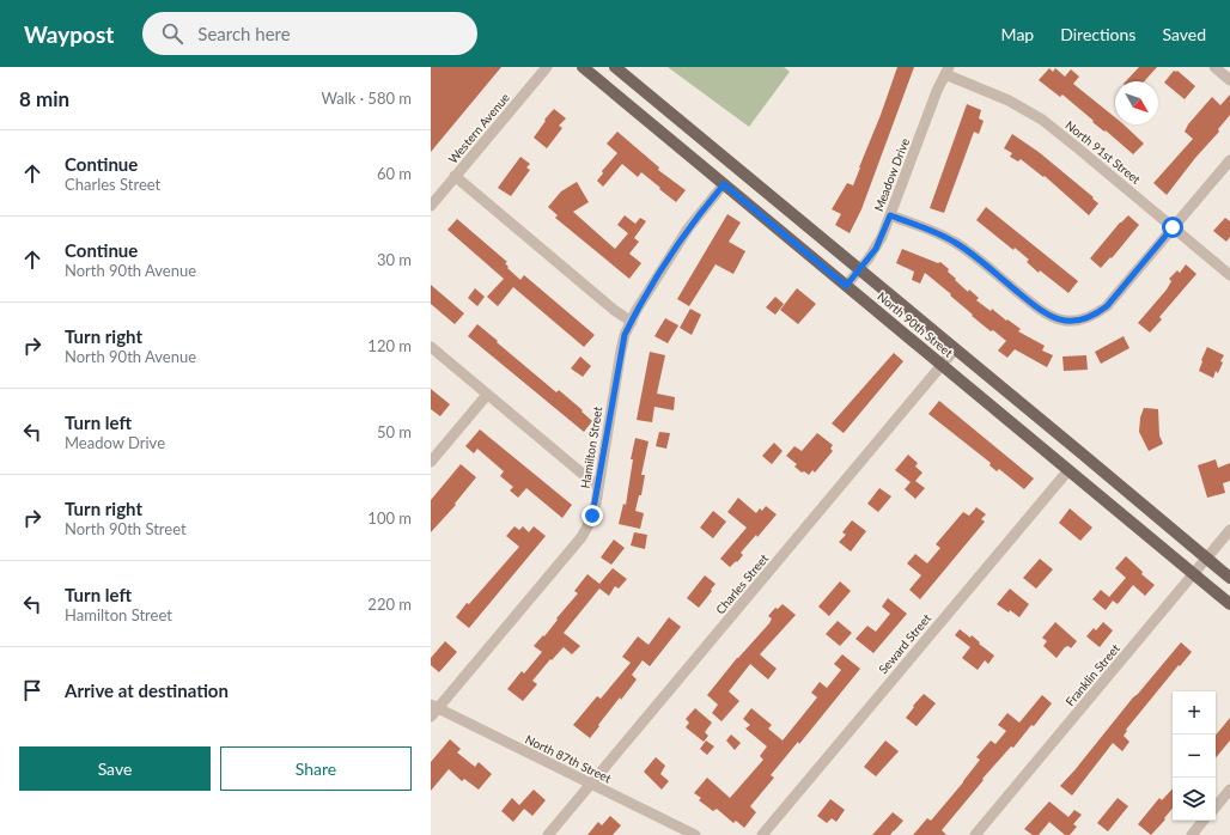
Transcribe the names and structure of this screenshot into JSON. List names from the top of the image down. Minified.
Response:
{"streets":{"main road":["North 90th Street"],"street":["Western Avenue","North 91st Street","Meadow Drive","Hamilton Street","Charles Street","Seward Street","Franklin Street","North 87th Street"]},"crossings":[["North 91st Street","Meadow Drive"],["Meadow Drive","North 90th Street"],["North 90th Street","Hamilton Street"],["North 90th Street","Charles Street"],["North 90th Street","Seward Street"],["North 90th Street","Franklin Street"],["Hamilton Street","North 87th Street"],["Charles Street","North 87th Street"]],"north":"bottom right","page":{"header":"Waypost","search":"Search here","nav":["Map","Directions","Saved"],"heading":["8 min","Walk · 580 m"],"list":[["Continue","Charles Street","60 m"],["Continue","North 90th Avenue","30 m"],["Turn right","North 90th Avenue","120 m"],["Turn left","Meadow Drive","50 m"],["Turn right","North 90th Street","100 m"],["Turn left","Hamilton Street","220 m"],"Arrive at destination"],"map_buttons":["+","−"],"buttons":["Save","Share"]}}
